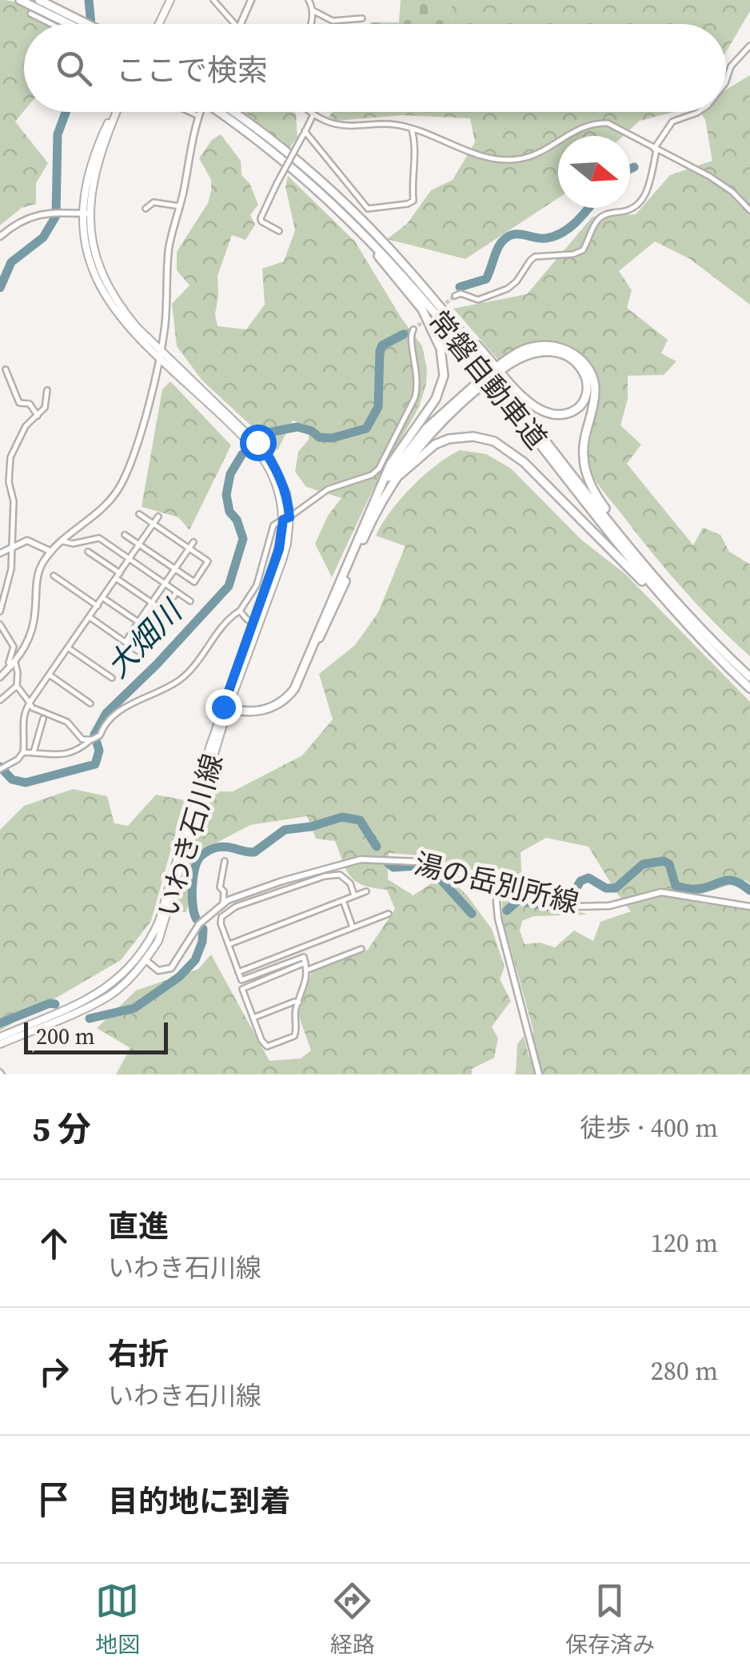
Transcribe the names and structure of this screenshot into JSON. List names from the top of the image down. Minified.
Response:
{"streets":{"highway":["常磐自動車道"],"main road":["いわき石川線"],"street":["湯の岳別所線"]},"crossings":[["いわき石川線","湯の岳別所線"]],"water":["大畑川"],"scale_bar":"200 m","north":"right","page":{"search":"ここで検索","scale":"200 m","heading":["5 分","徒歩 · 400 m"],"list":[["直進","いわき石川線","120 m"],["右折","いわき石川線","280 m"],"目的地に到着"],"nav":["地図","経路","保存済み"]}}
